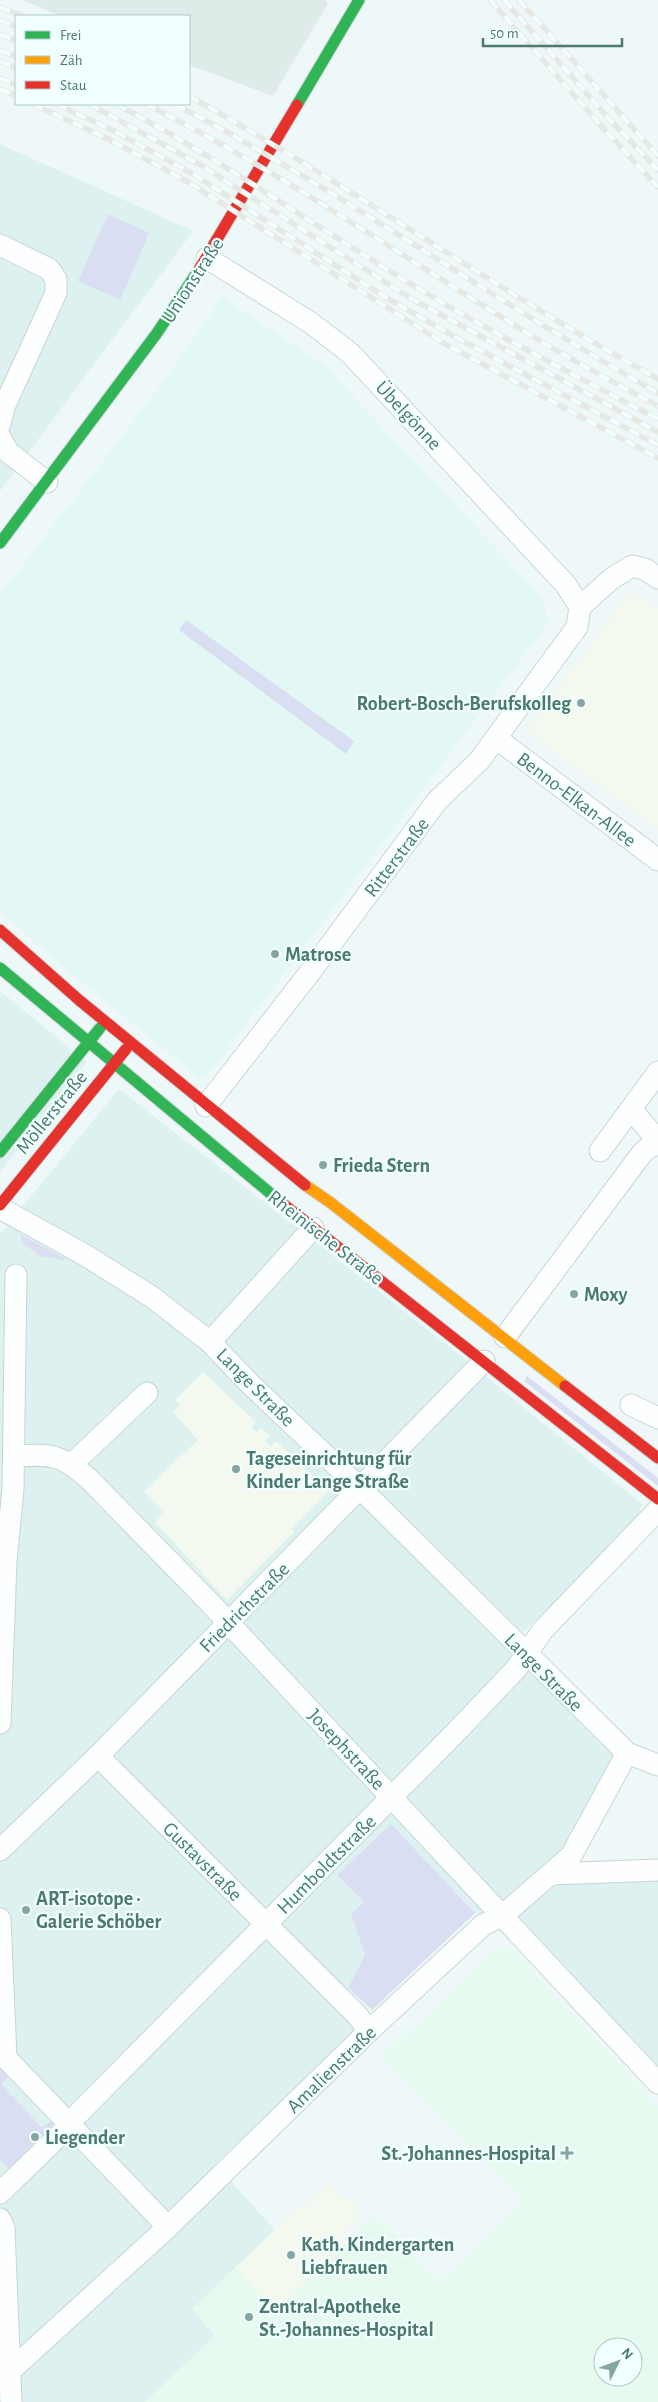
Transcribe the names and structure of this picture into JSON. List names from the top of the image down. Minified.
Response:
{"streets":{"main road":["Unionstraße","Möllerstraße","Rheinische Straße"],"street":["Übelgönne","Benno-Elkan-Allee","Ritterstraße","Lange Straße","Friedrichstraße","Josephstraße","Gustavstraße","Humboldtstraße","Amalienstraße"]},"crossings":[["Unionstraße","Übelgönne"],["Übelgönne","Ritterstraße"],["Benno-Elkan-Allee","Ritterstraße"],["Ritterstraße","Rheinische Straße"],["Möllerstraße","Rheinische Straße"],["Möllerstraße","Lange Straße"],["Rheinische Straße","Friedrichstraße"],["Lange Straße","Friedrichstraße"],["Lange Straße","Humboldtstraße"],["Lange Straße","Amalienstraße"],["Friedrichstraße","Josephstraße"],["Friedrichstraße","Gustavstraße"],["Josephstraße","Humboldtstraße"],["Josephstraße","Amalienstraße"],["Gustavstraße","Humboldtstraße"],["Gustavstraße","Amalienstraße"]],"places":{"other":["Robert-Bosch-Berufskolleg","Matrose","Frieda Stern","Moxy","Tageseinrichtung für Kinder Lange Straße","ART-isotope · Galerie Schöber","Liegender","Kath. Kindergarten Liebfrauen","Zentral-Apotheke St.-Johannes-Hospital"],"health":["St.-Johannes-Hospital"]},"legend":["Frei","Zäh","Stau"],"scale_bar":"50 m","north":"top right"}
